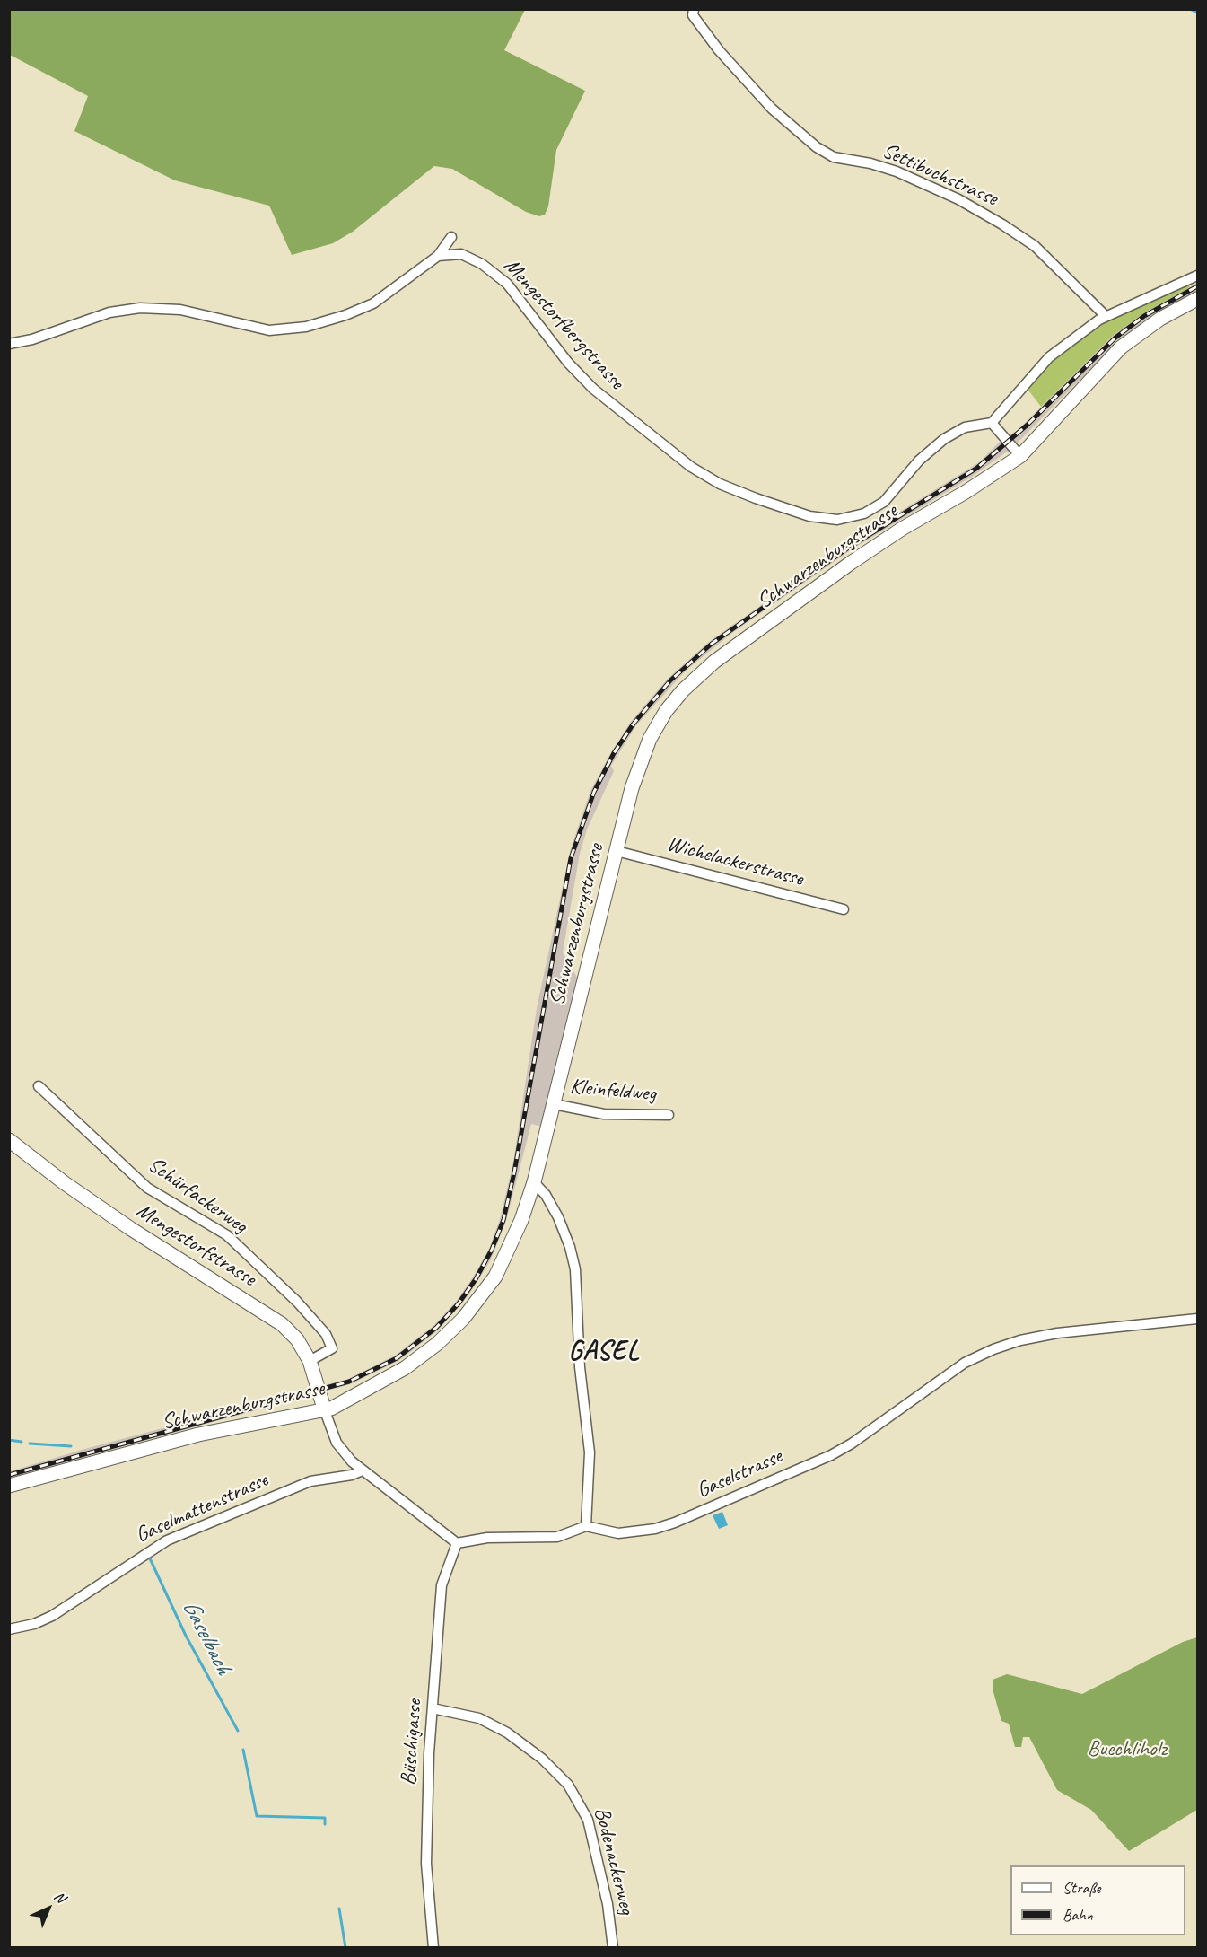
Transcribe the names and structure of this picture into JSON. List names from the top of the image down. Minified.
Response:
{"streets":{"main road":["Schwarzenburgstrasse","Mengestorfstrasse"],"street":["Settibuchstrasse","Mengestorfbergstrasse","Wichelackerstrasse","Kleinfeldweg","Schürfackerweg","Gaselstrasse","Gaselmattenstrasse","Büschigasse","Bodenackerweg"]},"crossings":[["Schwarzenburgstrasse","Wichelackerstrasse"],["Schwarzenburgstrasse","Kleinfeldweg"],["Schwarzenburgstrasse","Mengestorfstrasse"],["Schürfackerweg","Mengestorfstrasse"],["Büschigasse","Bodenackerweg"]],"districts":["GASEL"],"water":["Gaselbach"],"parks":["Buechliholz"],"legend":["Straße","Bahn"],"north":"top right"}
